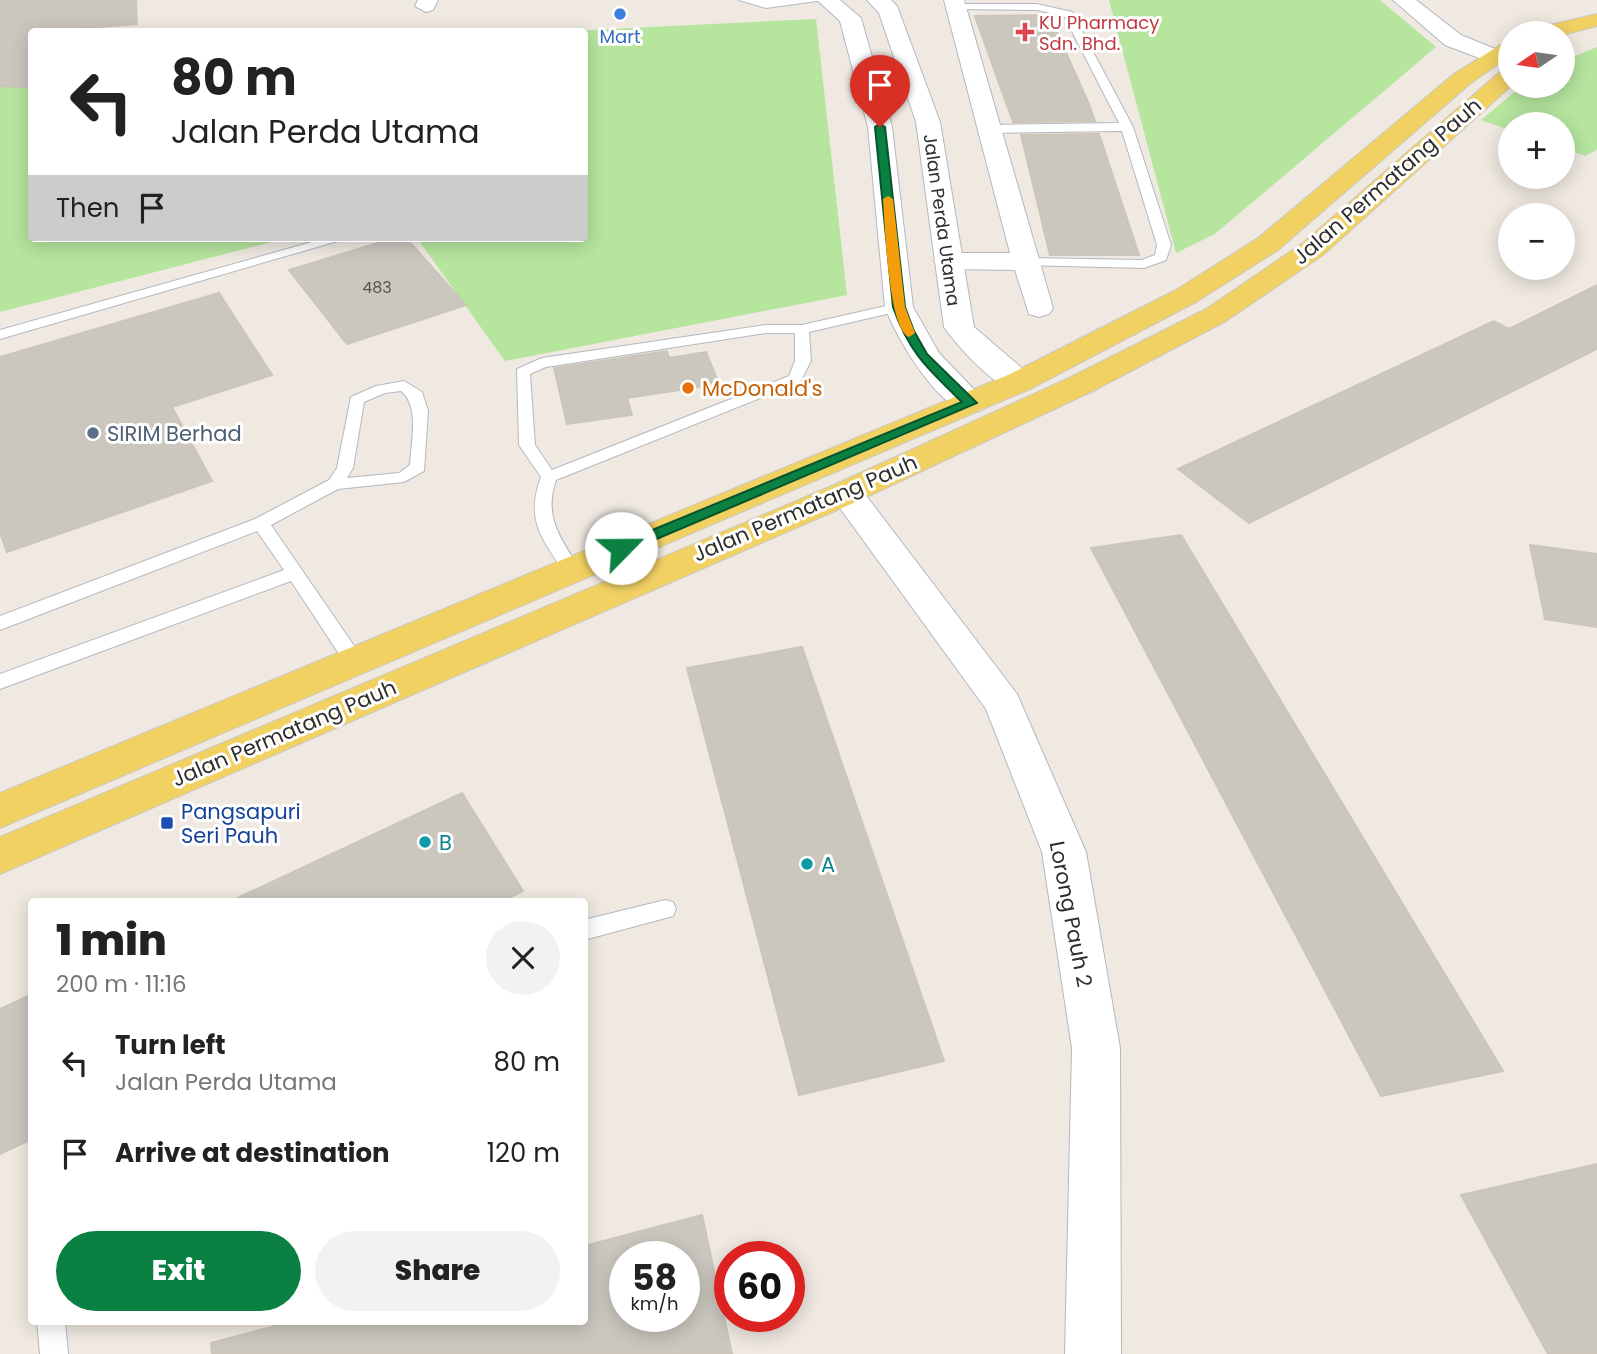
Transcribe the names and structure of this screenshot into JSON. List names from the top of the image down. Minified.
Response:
{"streets":{"main road":["Jalan Permatang Pauh"],"street":["Jalan Perda Utama","Lorong Pauh 2"]},"crossings":[["Jalan Permatang Pauh","Jalan Perda Utama"],["Jalan Permatang Pauh","Lorong Pauh 2"]],"places":{"other":["Mart","McDonald's","SIRIM Berhad","B","A"],"health":["KU Pharmacy Sdn. Bhd."],"transit":["Pangsapuri Seri Pauh"]},"house_numbers":["483"],"north":"left","page":{"map_buttons":["+","−"],"turn":["80 m","Jalan Perda Utama"],"then":"Then","heading":["1 min","200 m · 11:16"],"list":[{"name":"Turn left","note":"Jalan Perda Utama","value":"80 m"},{"name":"Arrive at destination","value":"120 m"}],"buttons":["Exit","Share"],"speed":"58 km/h","limit":"60"}}
